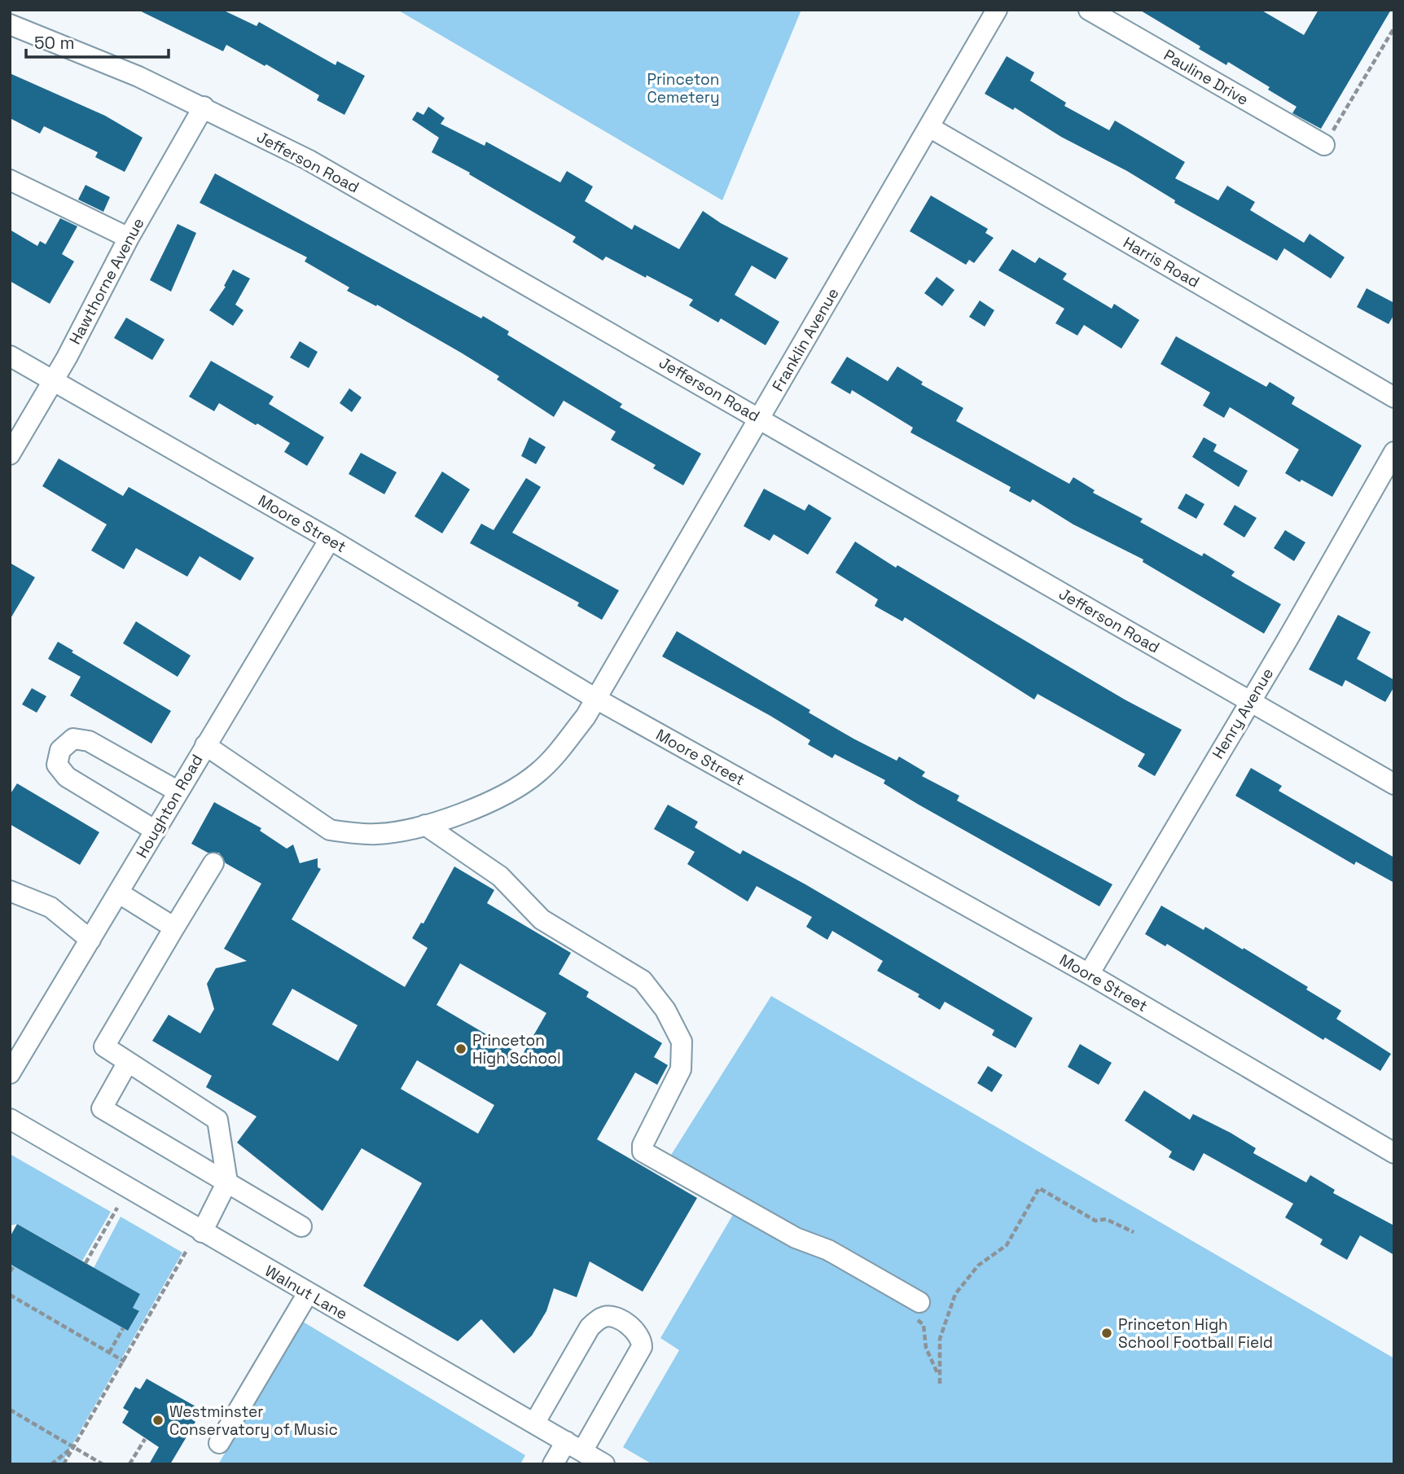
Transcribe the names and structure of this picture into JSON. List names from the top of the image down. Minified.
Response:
{"streets":{"street":["Pauline Drive","Jefferson Road","Harris Road","Hawthorne Avenue","Franklin Avenue","Moore Street","Henry Avenue","Houghton Road","Walnut Lane"]},"crossings":[["Jefferson Road","Hawthorne Avenue"],["Jefferson Road","Franklin Avenue"],["Jefferson Road","Henry Avenue"],["Harris Road","Franklin Avenue"],["Hawthorne Avenue","Moore Street"],["Franklin Avenue","Moore Street"],["Franklin Avenue","Houghton Road"],["Moore Street","Henry Avenue"],["Moore Street","Houghton Road"]],"parks":["Princeton Cemetery"],"places":["Princeton High School","Princeton High School Football Field","Westminster Conservatory of Music"],"scale_bar":"50 m"}
